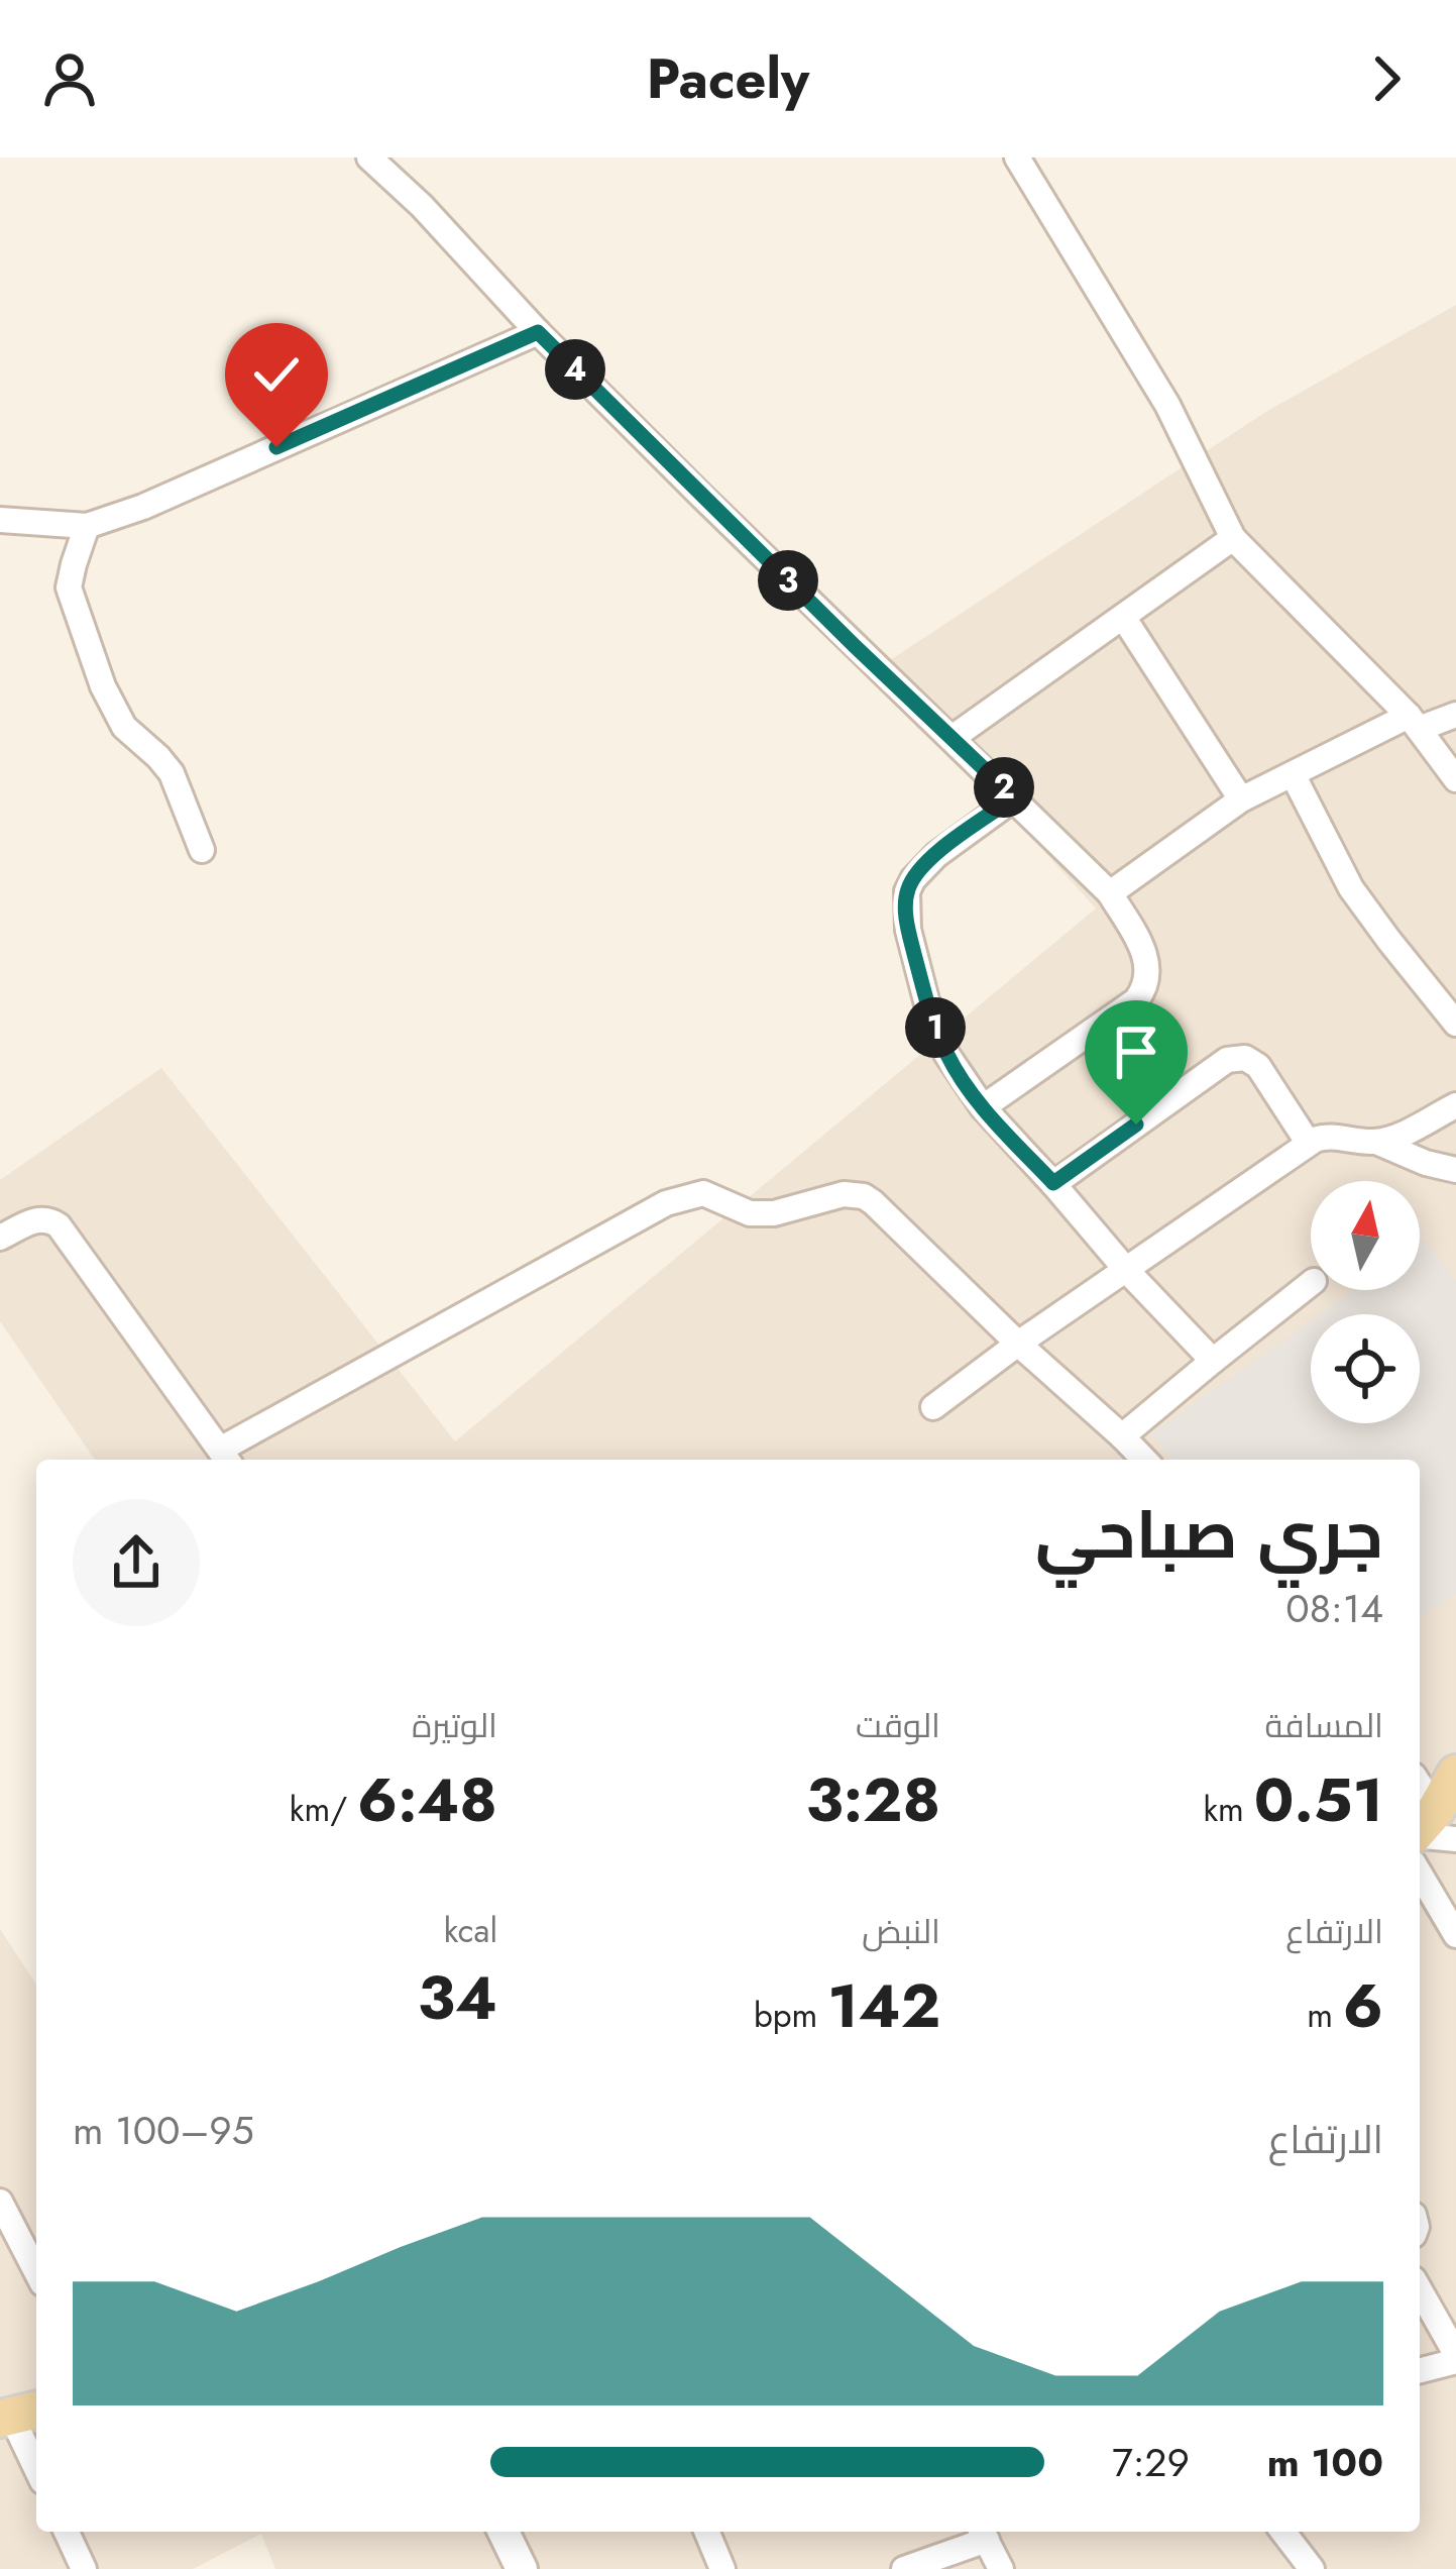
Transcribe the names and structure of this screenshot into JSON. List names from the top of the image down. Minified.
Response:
{"north":"top","page":{"header":"Pacely","pins":["4","3","2","1"],"heading":["جري صباحي","08:14"],"stats":[["المسافة","0.51 km"],["الوقت","3:28"],["الوتيرة","6:48 /km"],["الارتفاع","6 m"],["النبض","142 bpm"],["kcal","34"]],"chart":["الارتفاع","95–100 m"],"list":[{"name":"100 m","note":"7:29"}]}}
